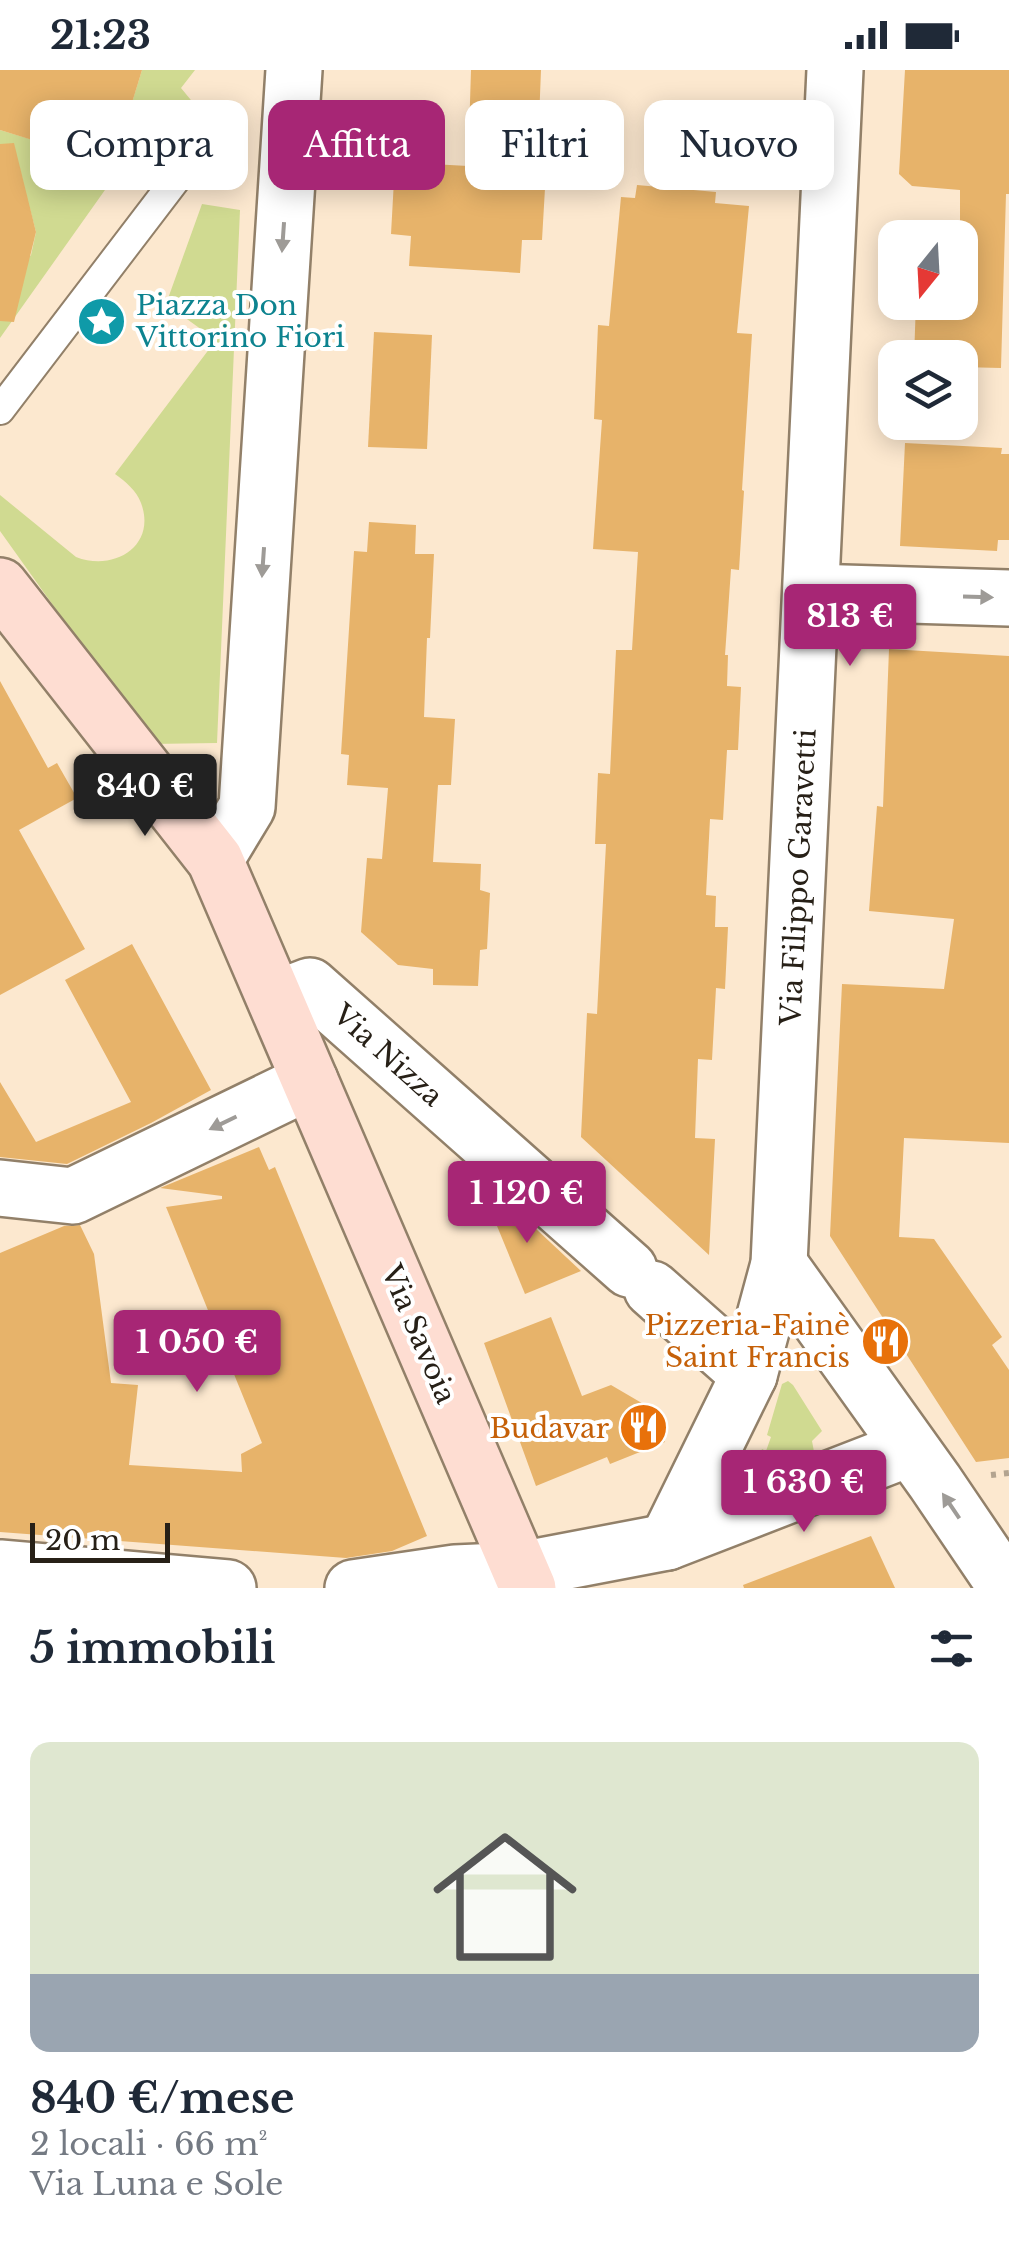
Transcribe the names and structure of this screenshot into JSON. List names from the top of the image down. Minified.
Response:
{"streets":{"street":["Via Filippo Garavetti","Via Nizza","Via Savoia"]},"crossings":[["Via Filippo Garavetti","Via Nizza"],["Via Nizza","Via Savoia"]],"places":{"place":["Piazza Don Vittorino Fiori"],"restaurant":["Pizzeria-Fainè Saint Francis","Budavar"]},"scale_bar":"20 m","north":"bottom","page":{"status":"21:23","chip":["Compra","Affitta","Filtri","Nuovo"],"price":["813 €","840 €","1 120 €","1 050 €","1 630 €"],"scale":"20 m","heading":"5 immobili","list":[{"name":"840 €/mese","note":"2 locali · 66 m² · Via Luna e Sole"}]}}
